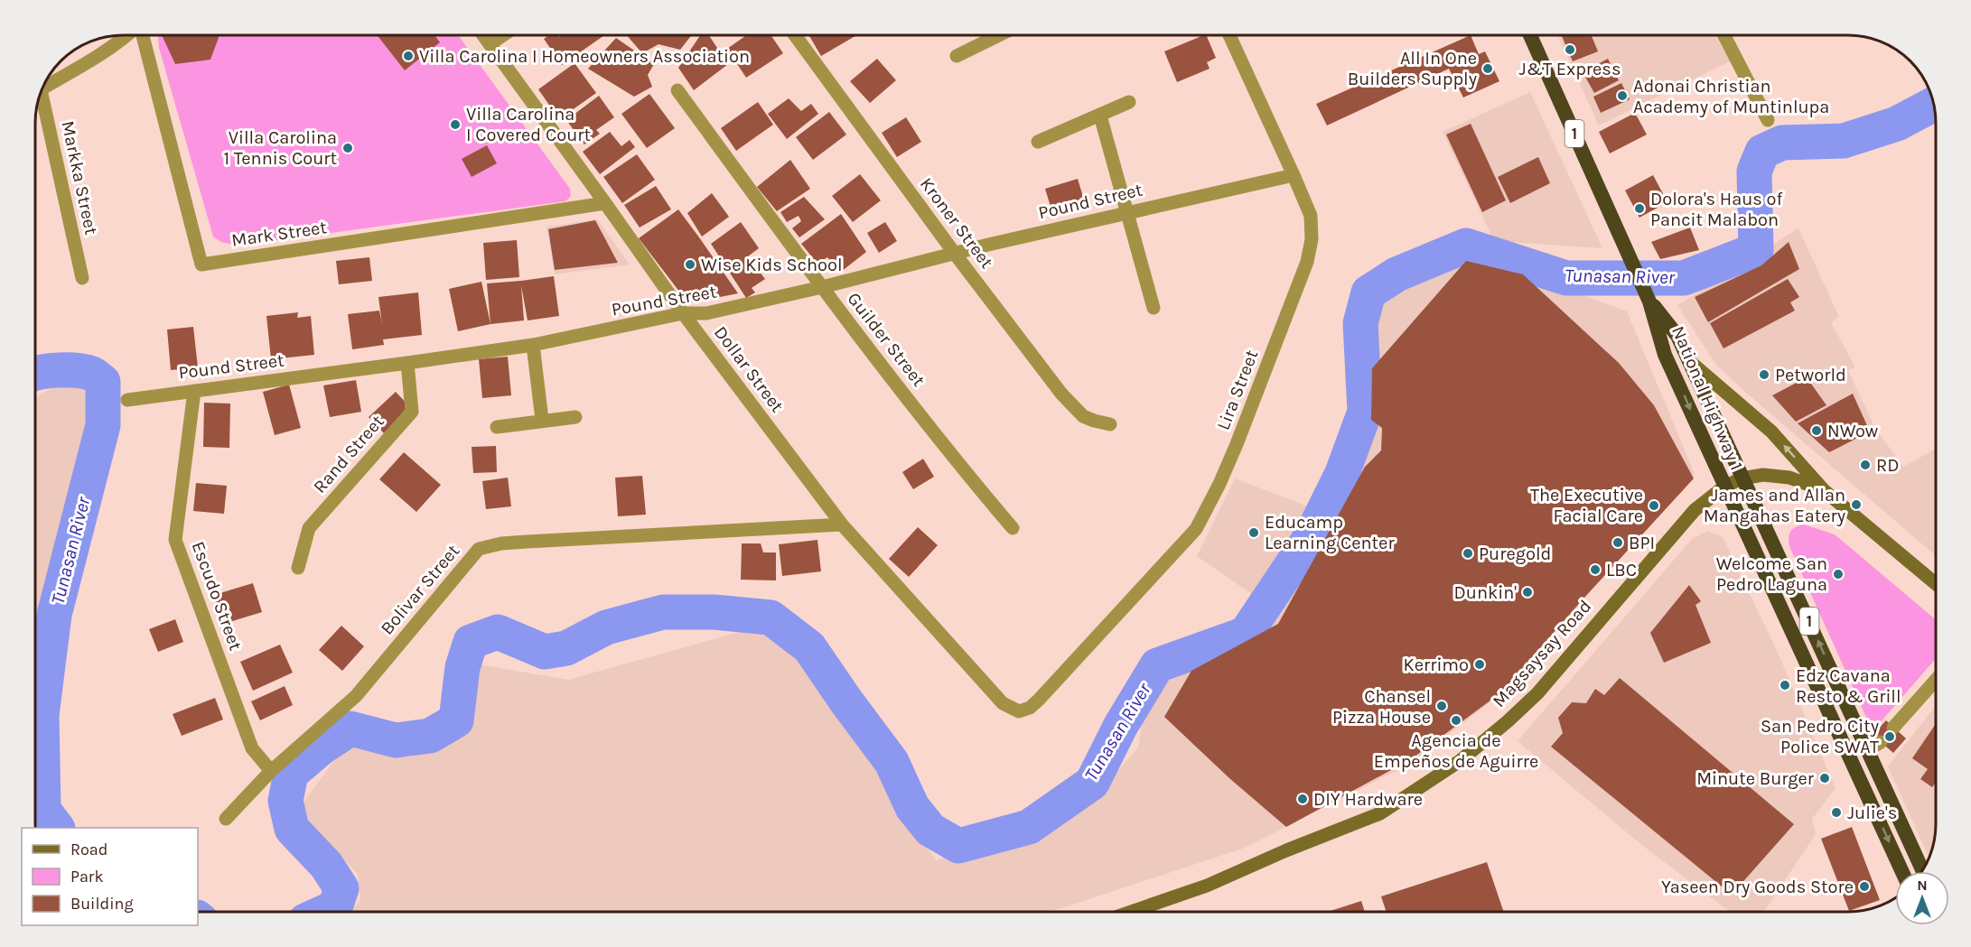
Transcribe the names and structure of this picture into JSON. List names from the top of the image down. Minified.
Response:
{"streets":{"highway":["1","National Highway 1"],"main road":["Magsaysay Road"],"street":["Markka Street","Pound Street","Kroner Street","Mark Street","Guilder Street","Dollar Street","Lira Street","Rand Street","Bolivar Street","Escudo Street"]},"crossings":[["1","National Highway 1"],["Pound Street","Kroner Street"],["Pound Street","Guilder Street"],["Pound Street","Dollar Street"],["Pound Street","Lira Street"],["Pound Street","Rand Street"],["Pound Street","Escudo Street"],["Mark Street","Dollar Street"],["Dollar Street","Lira Street"],["Dollar Street","Bolivar Street"],["National Highway 1","Magsaysay Road"],["Bolivar Street","Escudo Street"]],"water":["Tunasan River"],"places":["J&T Express","Villa Carolina I Homeowners Association","All In One Builders Supply","Adonai Christian Academy of Muntinlupa","Villa Carolina I Covered Court","Villa Carolina 1 Tennis Court","Dolora's Haus of Pancit Malabon","Wise Kids School","Petworld","NWow","RD","James and Allan Mangahas Eatery","The Executive Facial Care","Educamp Learning Center","BPI","Puregold","LBC","Welcome San Pedro Laguna","Dunkin'","Kerrimo","Edz Cavana Resto & Grill","Chansel Pizza House","Agencia de Empeños de Aguirre","San Pedro City Police SWAT","Minute Burger","DIY Hardware","Julie's","Yaseen Dry Goods Store"],"legend":["Road","Park","Building"],"north":"top"}
